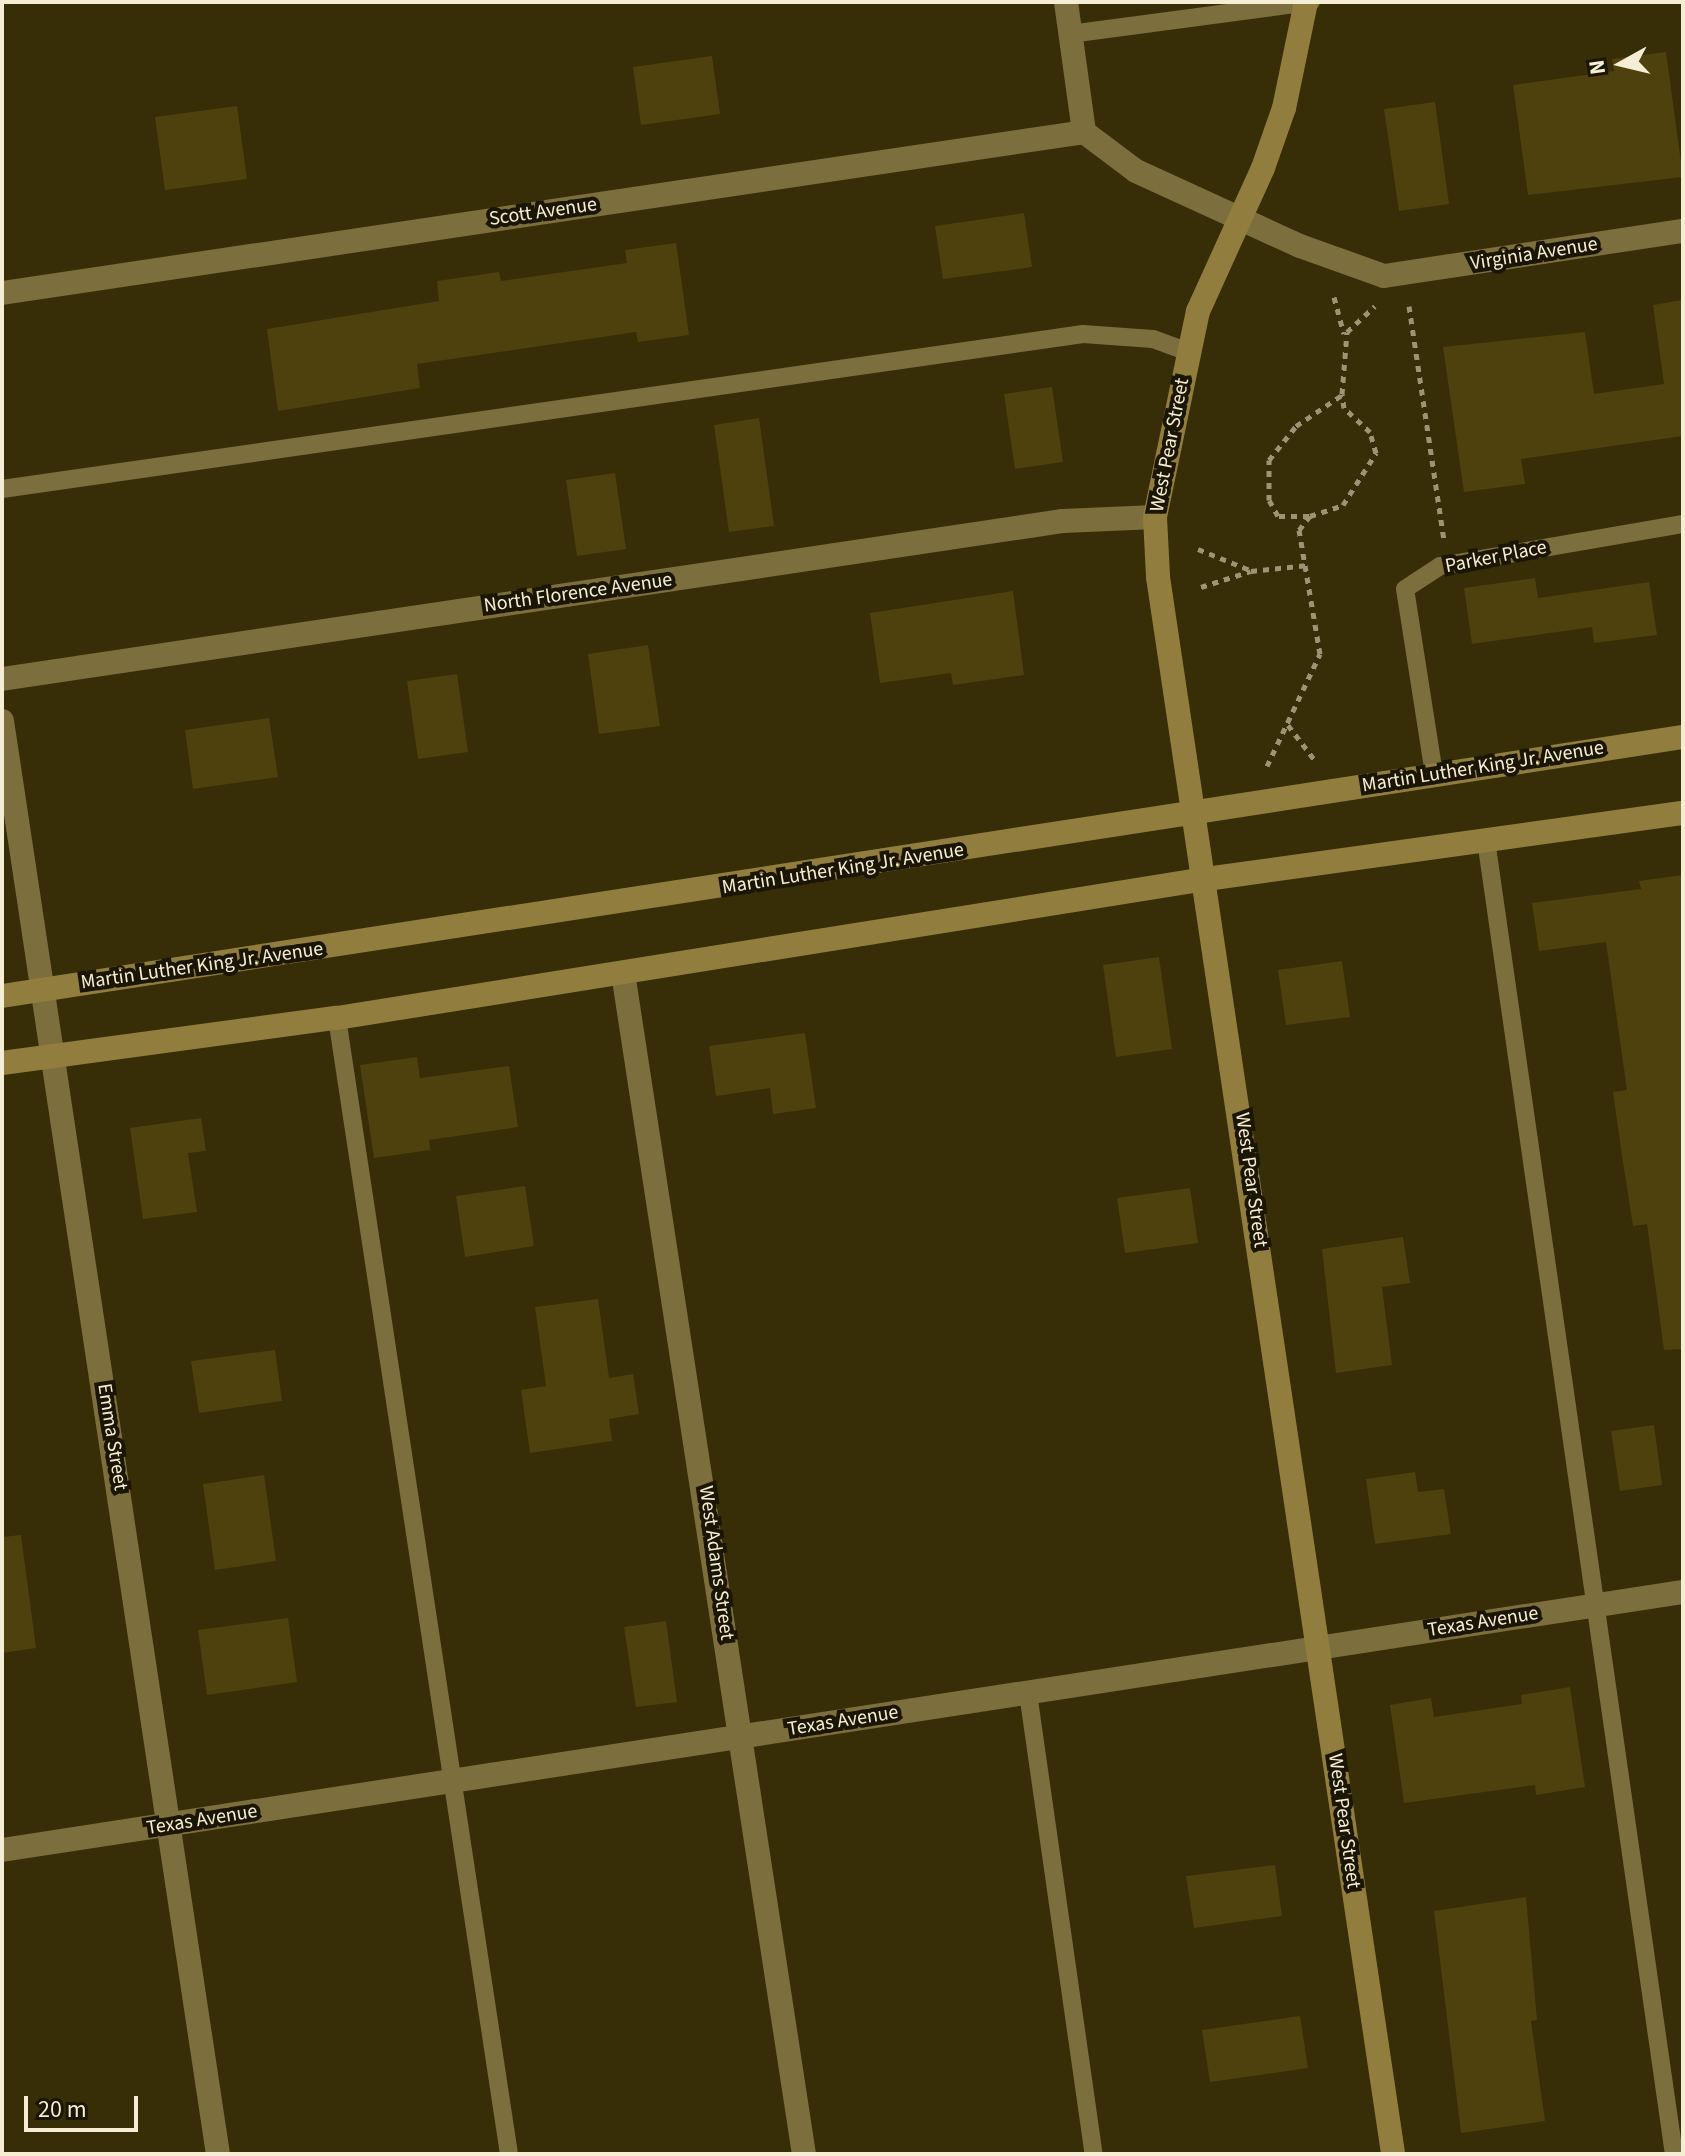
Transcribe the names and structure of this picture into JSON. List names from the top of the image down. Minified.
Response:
{"streets":{"main road":["West Pear Street","Martin Luther King Jr. Avenue"],"street":["Scott Avenue","Virginia Avenue","North Florence Avenue","Emma Street","West Adams Street","Texas Avenue"],"lane":["Parker Place"]},"crossings":[["Virginia Avenue","West Pear Street"],["West Pear Street","North Florence Avenue"],["West Pear Street","Martin Luther King Jr. Avenue"],["West Pear Street","Texas Avenue"],["Parker Place","Martin Luther King Jr. Avenue"],["Martin Luther King Jr. Avenue","Emma Street"],["Emma Street","Texas Avenue"],["West Adams Street","Texas Avenue"]],"scale_bar":"20 m","north":"left"}
